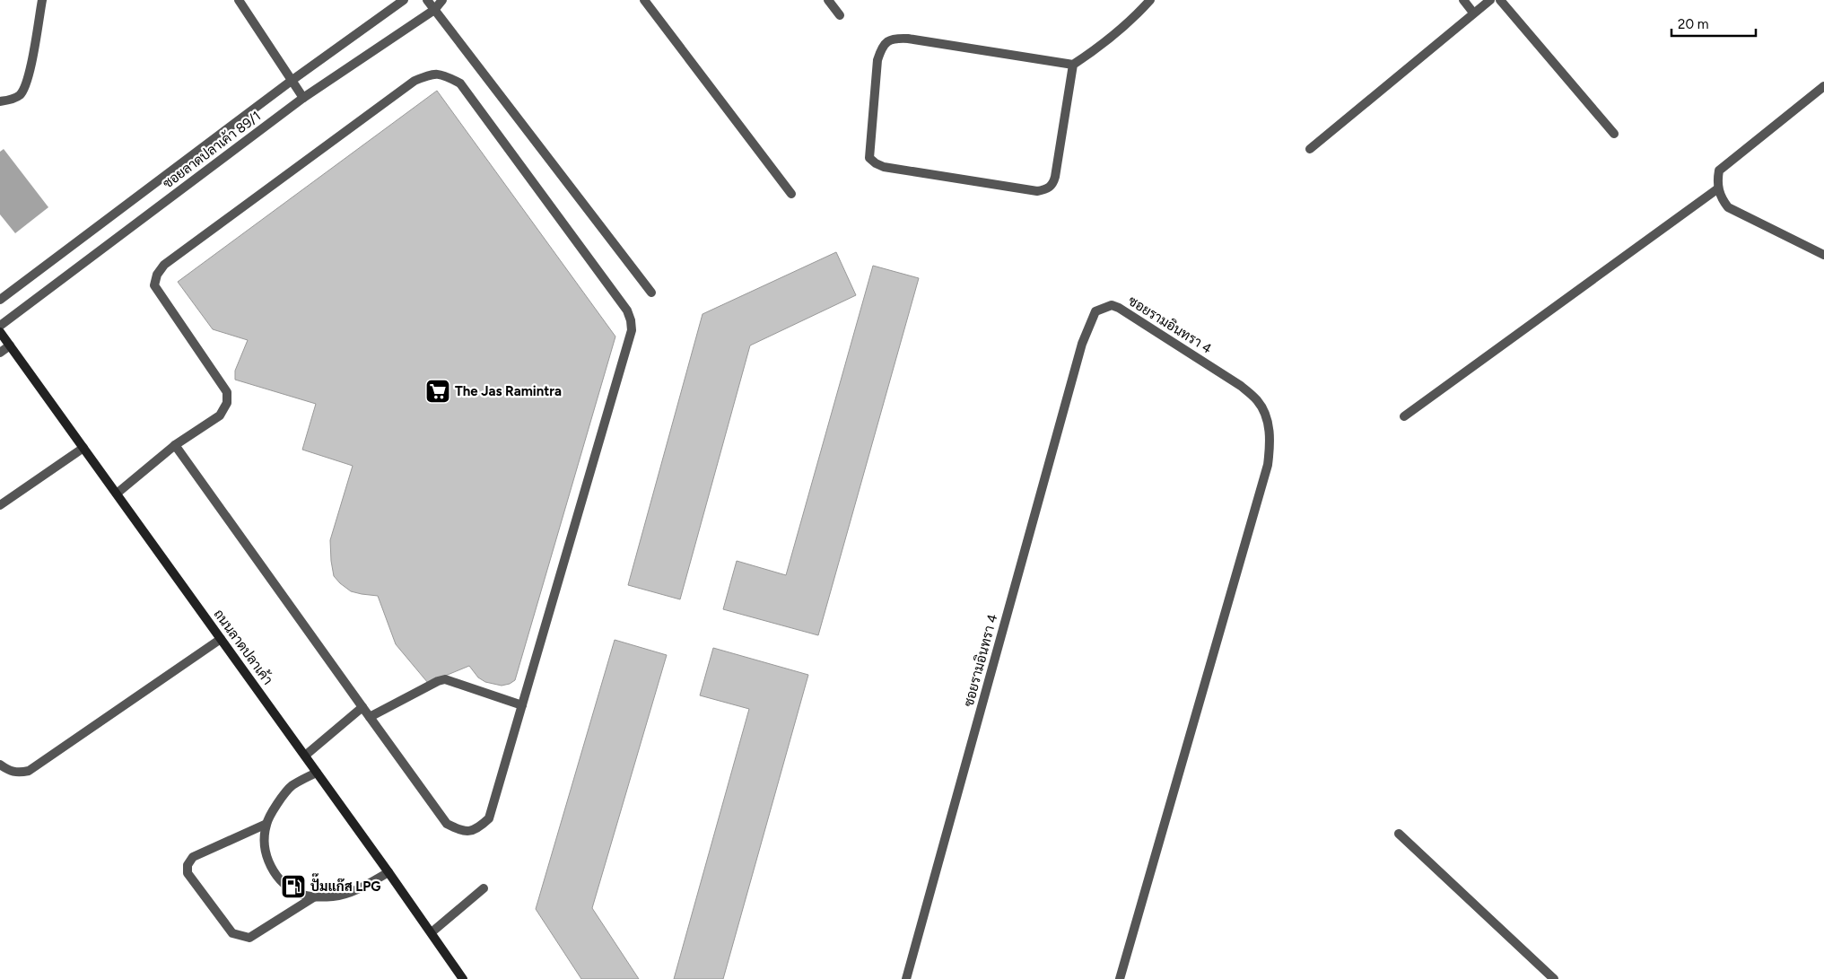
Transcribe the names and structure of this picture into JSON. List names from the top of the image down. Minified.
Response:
{"streets":{"main road":["ถนนลาดปลาเค้า"],"street":["ซอยลาดปลาเค้า 89/1","ซอยรามอินทรา 4"]},"places":{"supermarket":["The Jas Ramintra"],"fuel station":["ปั๊มแก๊ส LPG"]},"scale_bar":"20 m"}
